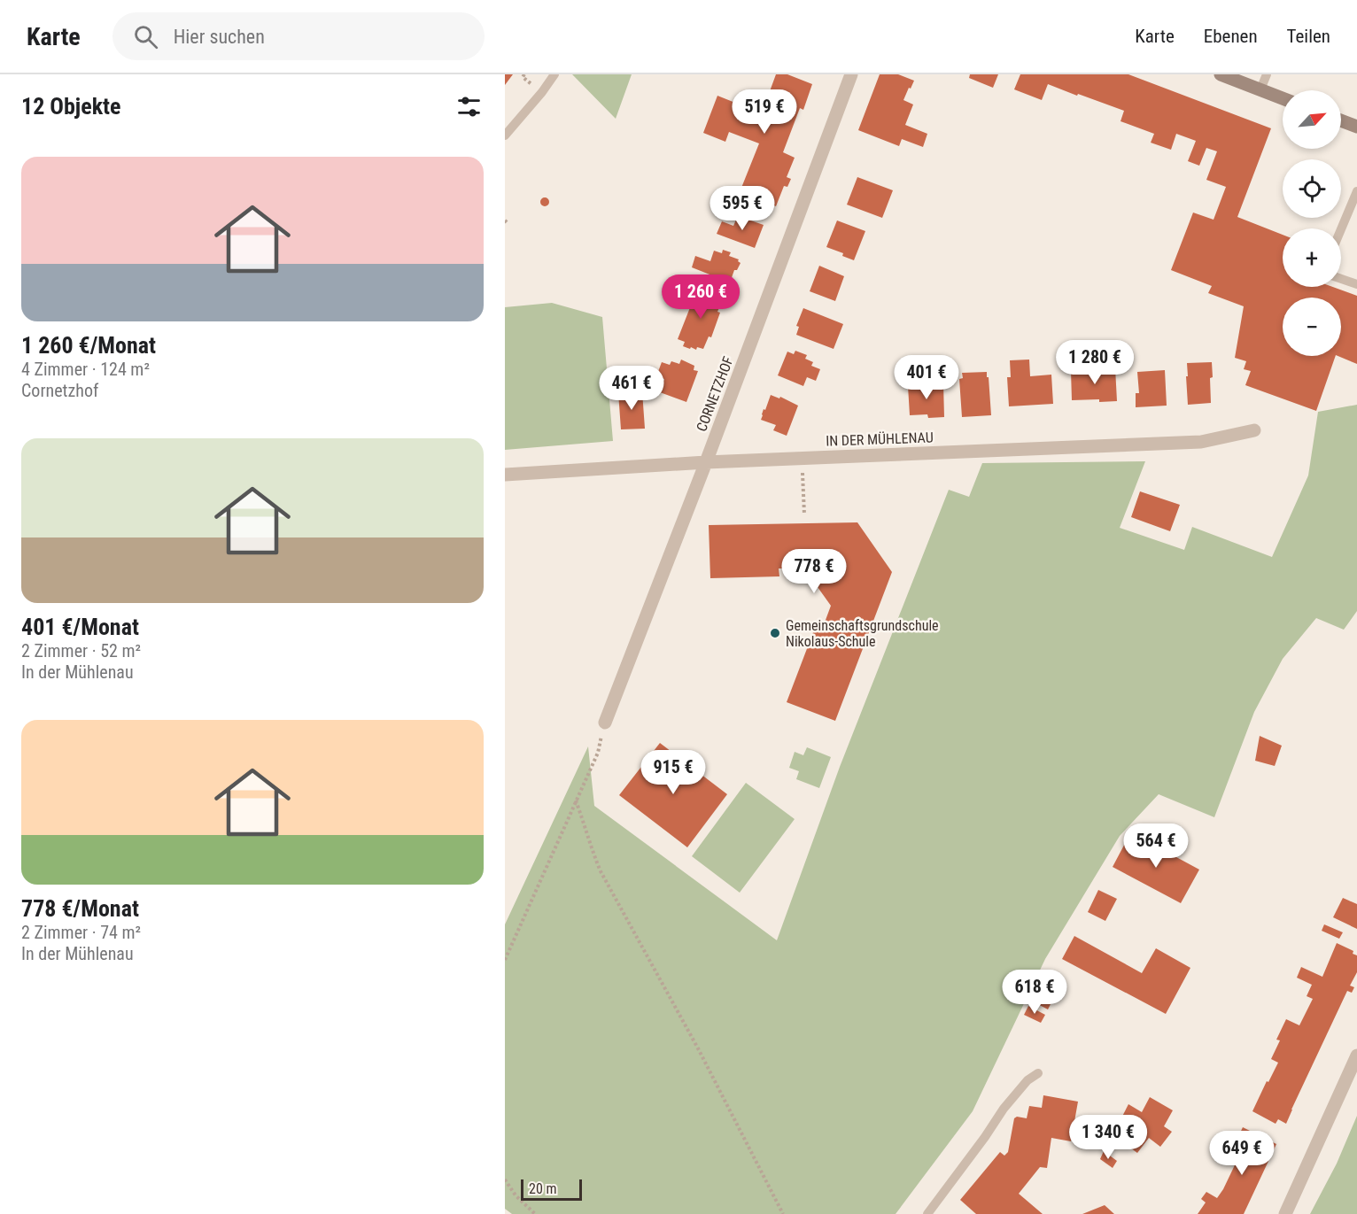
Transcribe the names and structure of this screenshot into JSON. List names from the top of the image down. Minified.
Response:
{"streets":{"street":["CORNETZHOF","IN DER MÜHLENAU"]},"crossings":[["CORNETZHOF","IN DER MÜHLENAU"]],"places":["Gemeinschaftsgrundschule Nikolaus-Schule"],"scale_bar":"20 m","north":"top right","page":{"header":"Karte","search":"Hier suchen","nav":["Karte","Ebenen","Teilen"],"heading":"12 Objekte","price":["519 €","595 €","1 260 €","1 280 €","401 €","461 €","778 €","915 €","564 €","618 €","1 340 €","649 €"],"map_buttons":["+","−"],"list":[{"name":"1 260 €/Monat","note":"4 Zimmer · 124 m² · Cornetzhof"},{"name":"401 €/Monat","note":"2 Zimmer · 52 m² · In der Mühlenau"},{"name":"778 €/Monat","note":"2 Zimmer · 74 m² · In der Mühlenau"}],"scale":"20 m"}}
